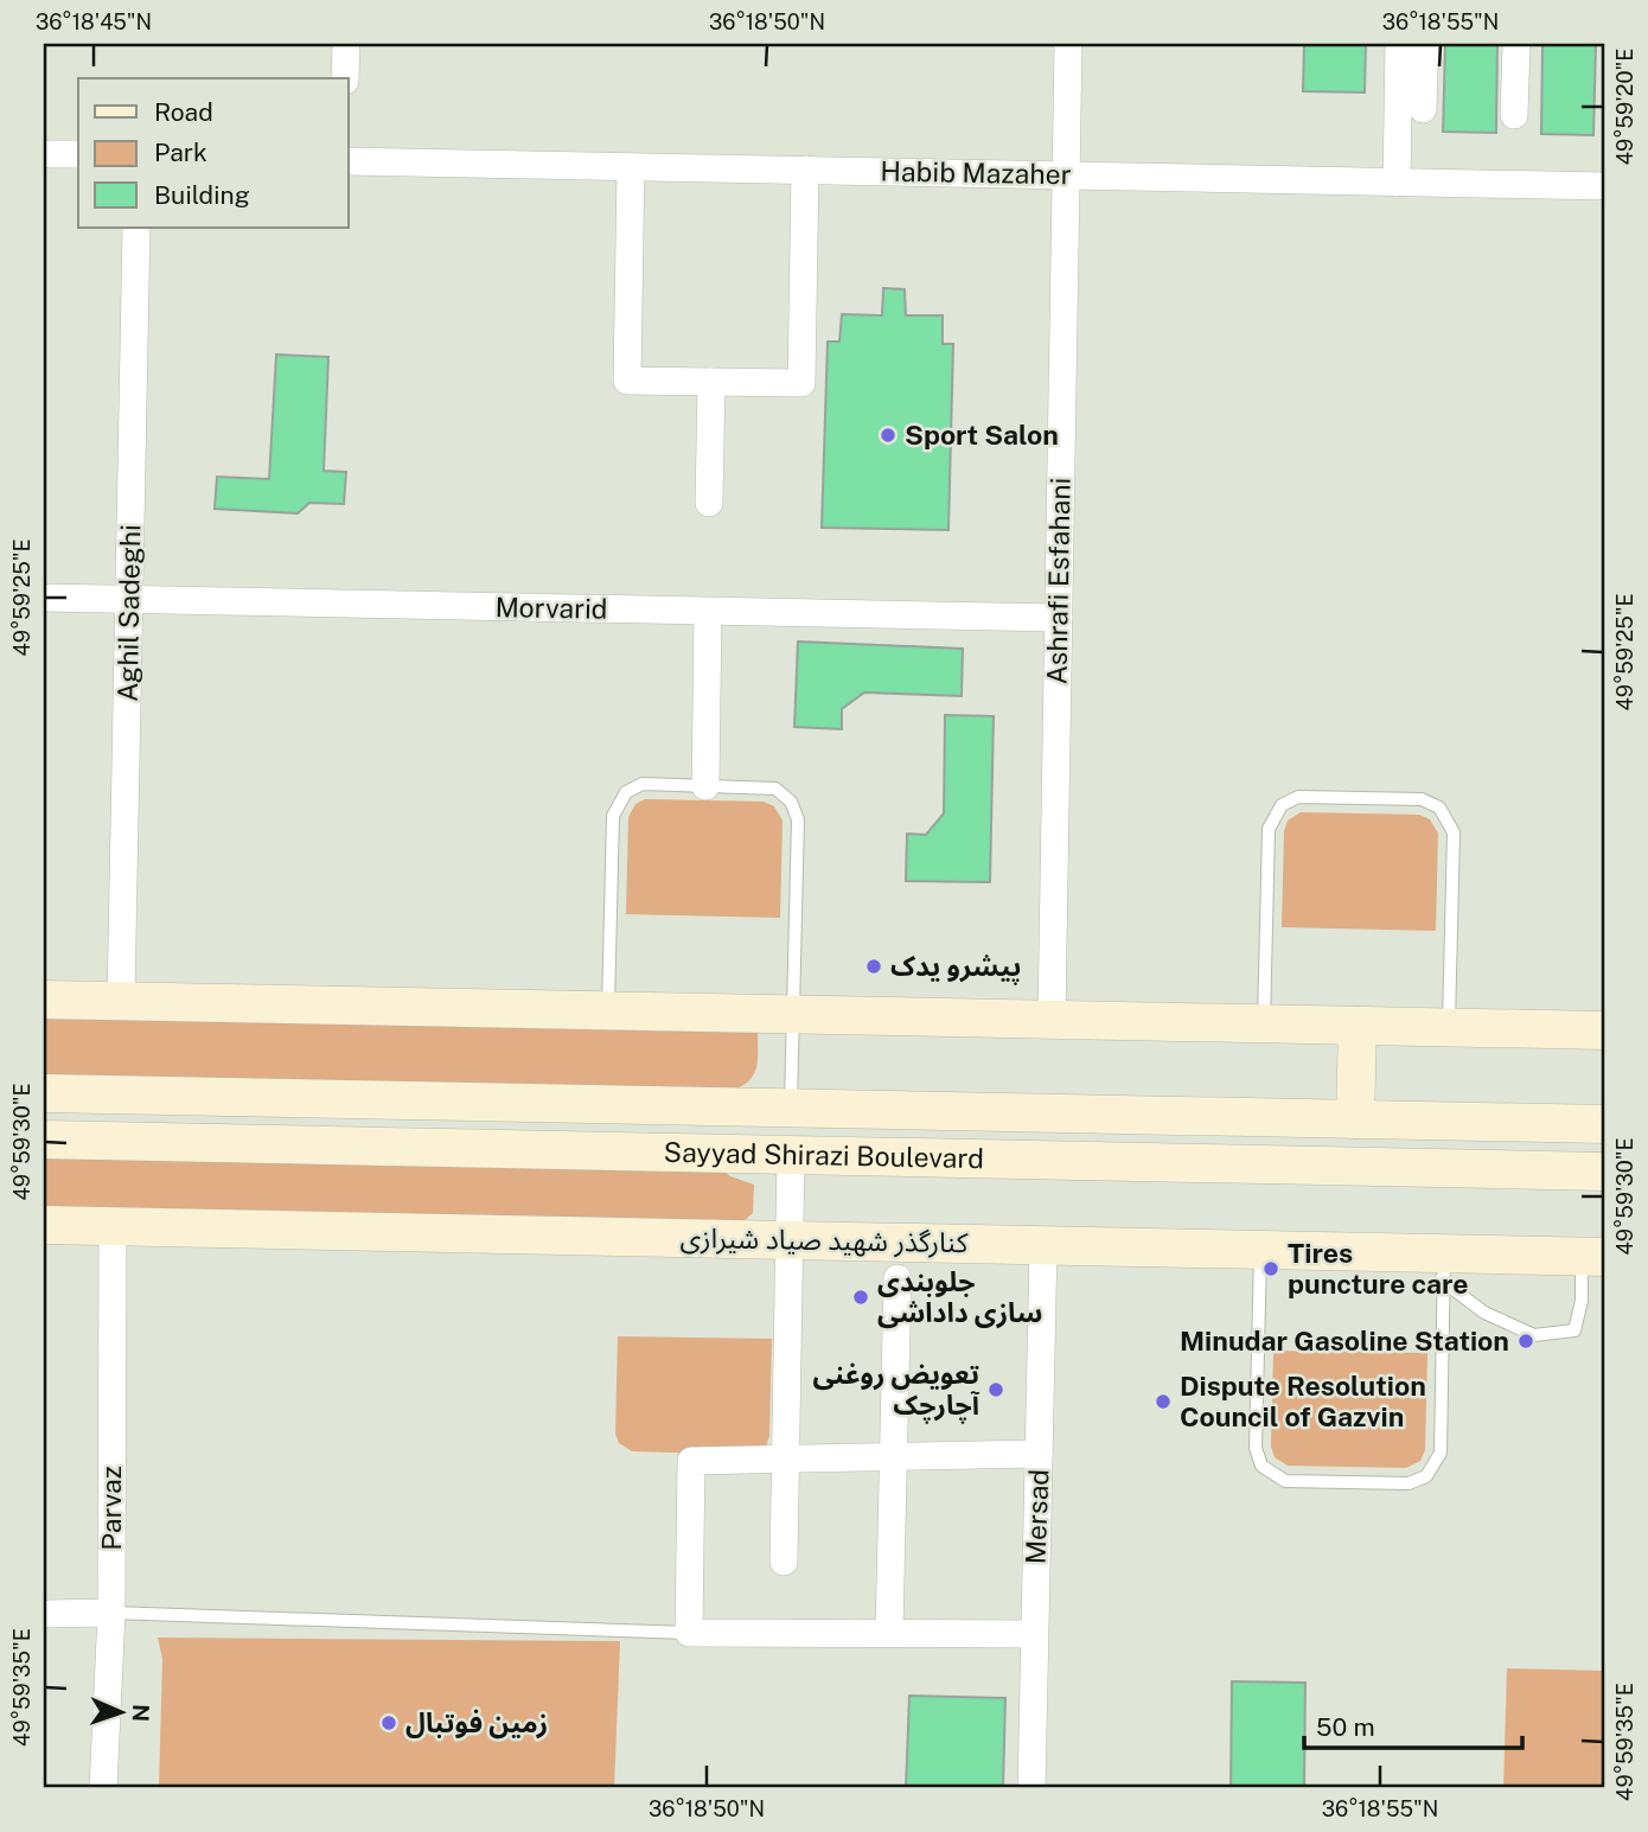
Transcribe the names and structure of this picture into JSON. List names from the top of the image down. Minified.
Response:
{"streets":{"main road":["Sayyad Shirazi Boulevard","کنارگذر شهید صیاد شیرازی"],"street":["Habib Mazaher","Ashrafi Esfahani","Morvarid","Aghil Sadeghi","Parvaz","Mersad"]},"crossings":[["Habib Mazaher","Ashrafi Esfahani"],["Ashrafi Esfahani","Morvarid"],["Morvarid","Aghil Sadeghi"],["کنارگذر شهید صیاد شیرازی","Parvaz"],["کنارگذر شهید صیاد شیرازی","Mersad"]],"places":["Sport Salon","پیشرو یدک","Tires puncture care","جلوبندی سازی داداشی","Minudar Gasoline Station","تعویض روغنی آچارچک","Dispute Resolution Council of Gazvin","زمین فوتبال"],"legend":["Road","Park","Building"],"scale_bar":"50 m","north":"right","coordinates":["36°18'45\"N","36°18'50\"N","36°18'55\"N","49°59'20\"E","49°59'25\"E","49°59'30\"E","49°59'35\"E"]}
